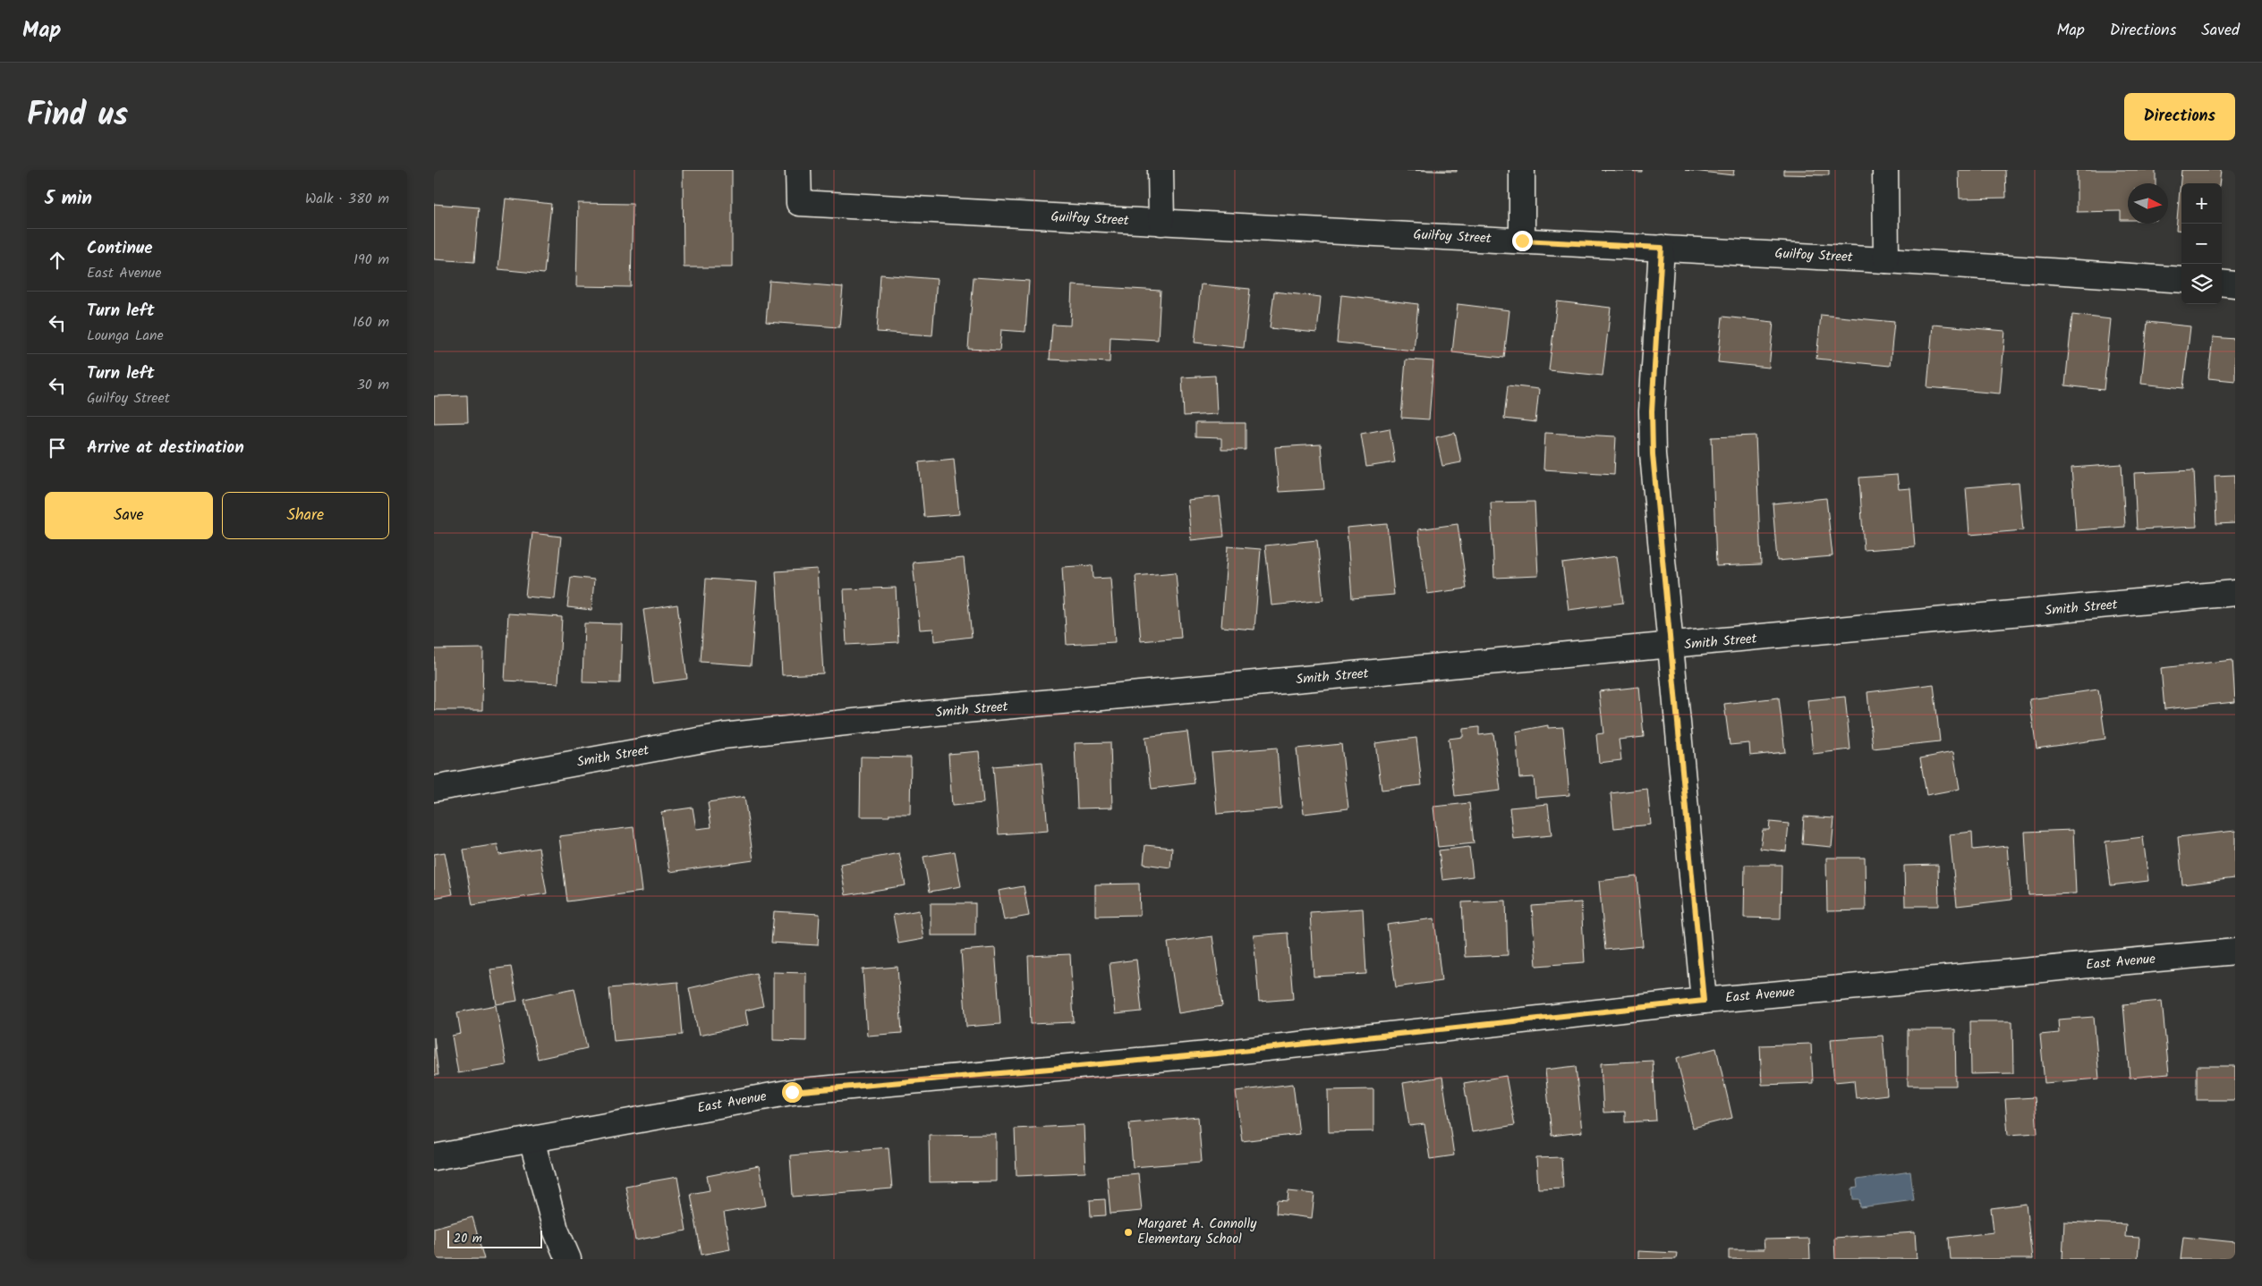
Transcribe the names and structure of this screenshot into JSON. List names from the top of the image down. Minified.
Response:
{"streets":{"street":["Guilfoy Street","Smith Street","East Avenue"]},"places":["Margaret A. Connolly Elementary School"],"scale_bar":"20 m","north":"right","page":{"header":"Map","nav":["Map","Directions","Saved"],"title":"Find us","buttons":["Directions",["Save","Share"]],"heading":["5 min","Walk · 380 m"],"map_buttons":["+","−"],"list":[["Continue","East Avenue","190 m"],["Turn left","Lounga Lane","160 m"],["Turn left","Guilfoy Street","30 m"],"Arrive at destination"],"scale":"20 m"}}
